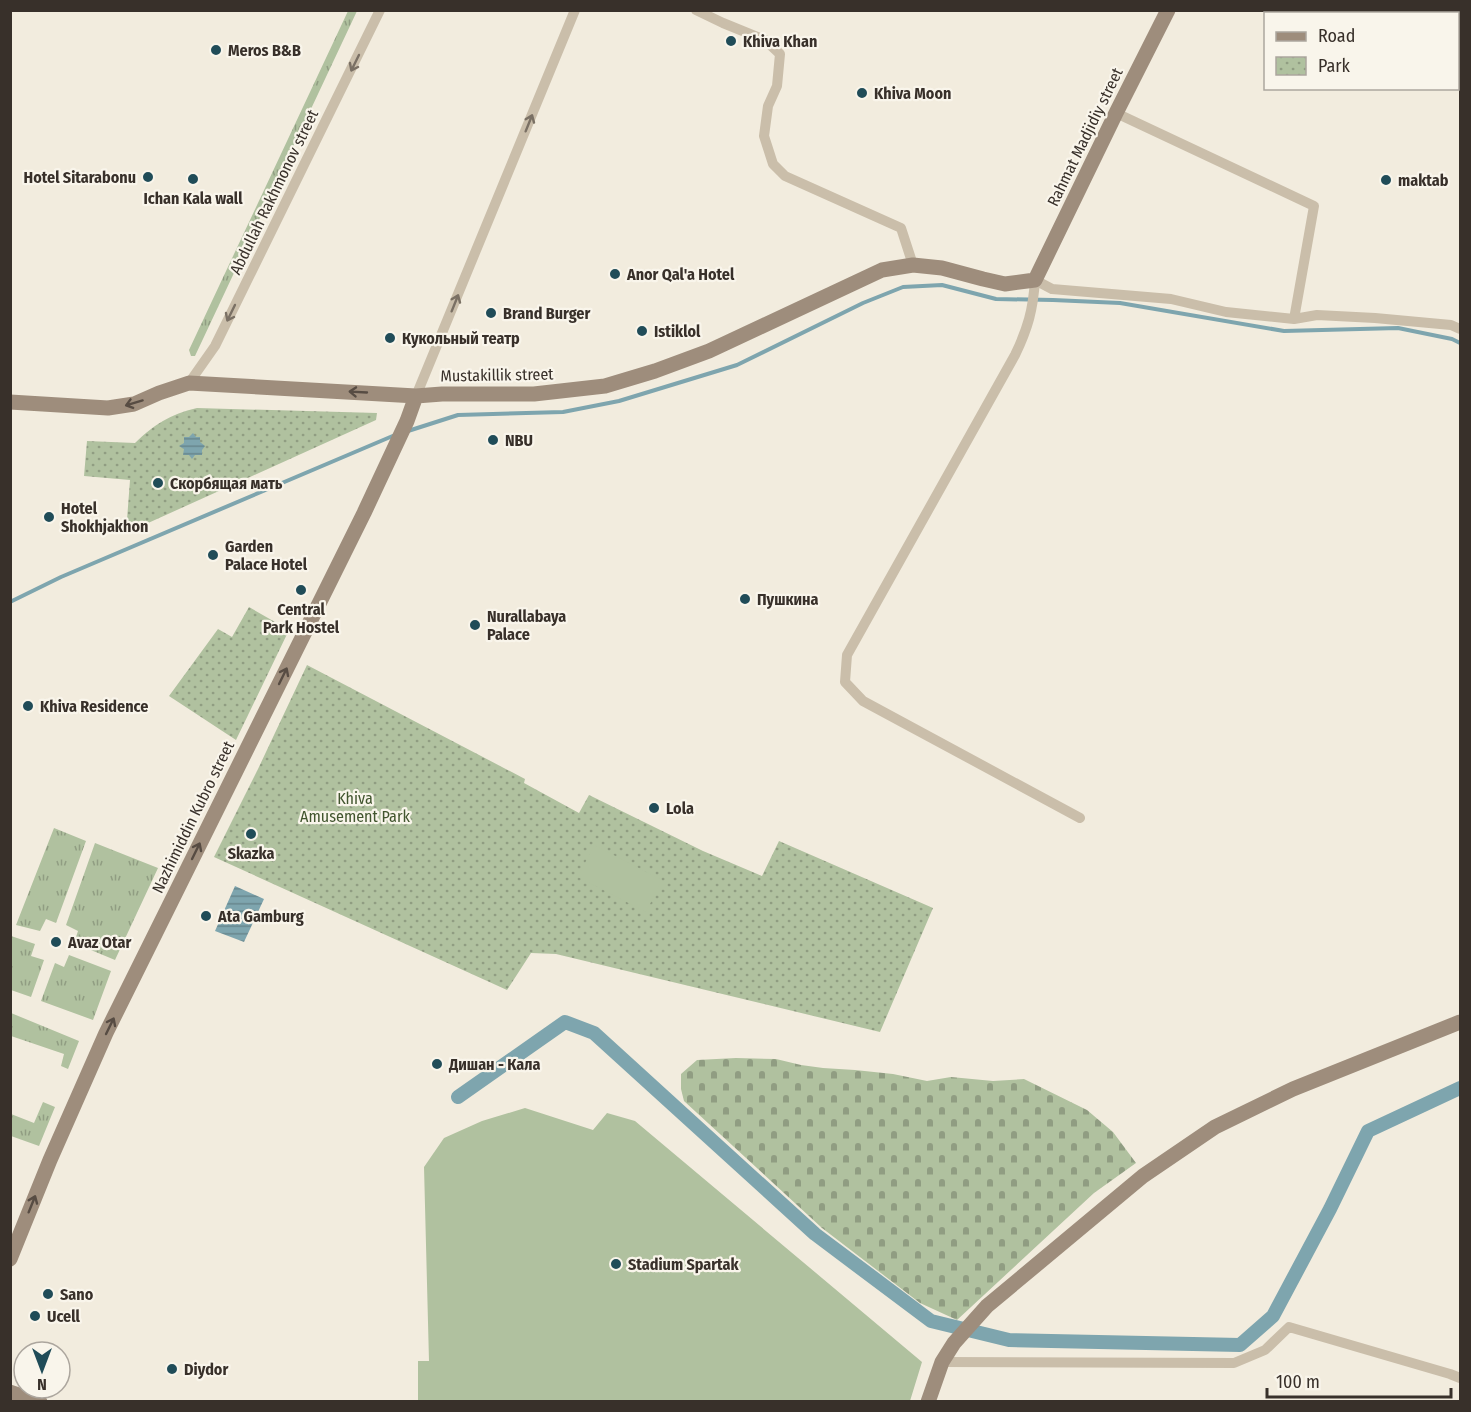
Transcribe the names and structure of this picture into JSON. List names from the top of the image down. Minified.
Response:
{"streets":{"main road":["Rahmat Madjidiy street","Mustakillik street","Nazhimiddin Kubro street"],"street":["Abdullah Rakhmonov street"]},"crossings":[["Rahmat Madjidiy street","Mustakillik street"],["Abdullah Rakhmonov street","Mustakillik street"],["Mustakillik street","Nazhimiddin Kubro street"]],"one_way":["Abdullah Rakhmonov street","Mustakillik street","Nazhimiddin Kubro street"],"parks":["Khiva Amusement Park"],"places":["Khiva Khan","Meros B&B","Khiva Moon","Hotel Sitarabonu","Ichan Kala wall","maktab","Anor Qal'a Hotel","Brand Burger","Istiklol","Кукольный театр","NBU","Скорбящая мать","Hotel Shokhjakhon","Garden Palace Hotel","Central Park Hostel","Пушкина","Nurallabaya Palace","Khiva Residence","Lola","Skazka","Ata Gamburg","Avaz Otar","Дишан - Кала","Stadium Spartak","Sano","Ucell","Diydor"],"legend":["Road","Park"],"scale_bar":"100 m","north":"bottom"}
